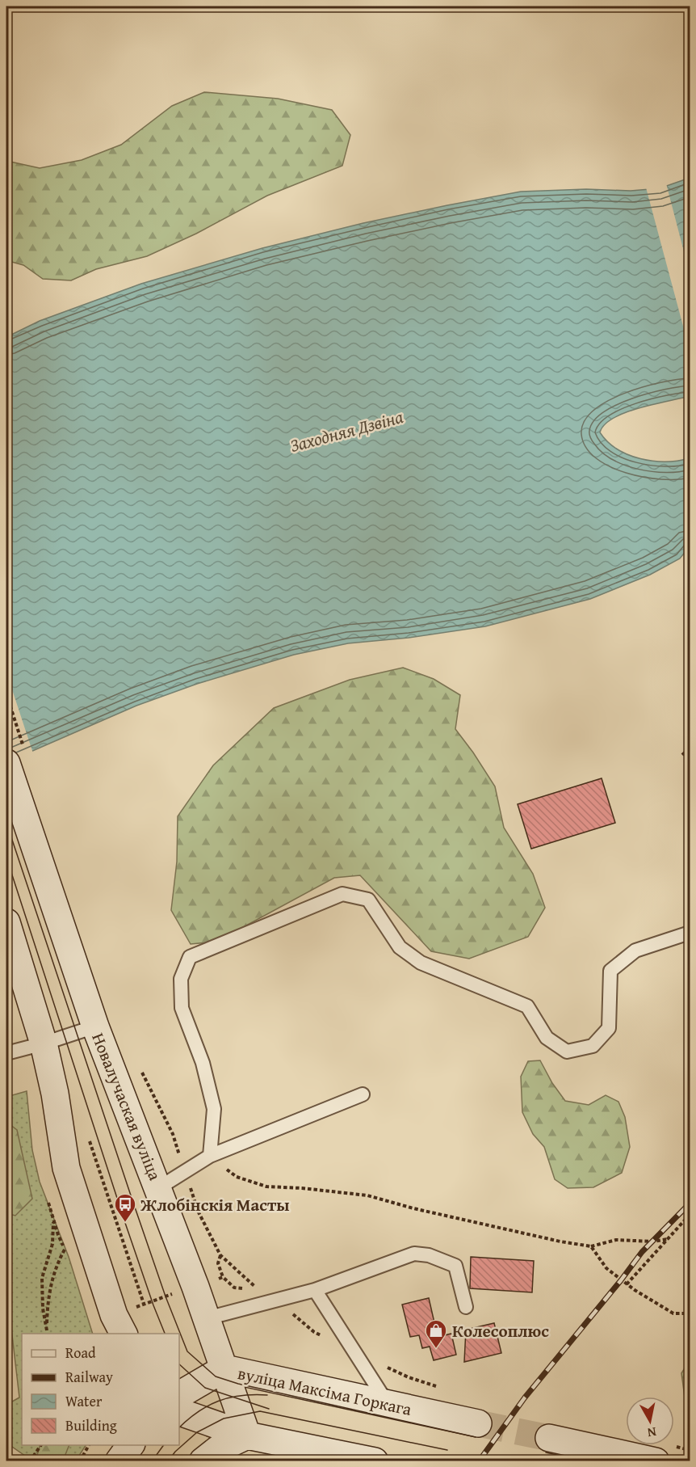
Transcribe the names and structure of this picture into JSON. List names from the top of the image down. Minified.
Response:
{"streets":{"main road":["Новалучаская вуліца","вуліца Максіма Горкага"]},"crossings":[["Новалучаская вуліца","вуліца Максіма Горкага"]],"water":["Заходняя Дзвіна"],"places":{"bus stop":["Жлобінскія Масты"],"shop":["Колесоплюс"]},"legend":["Road","Railway","Water","Building"],"north":"bottom"}
